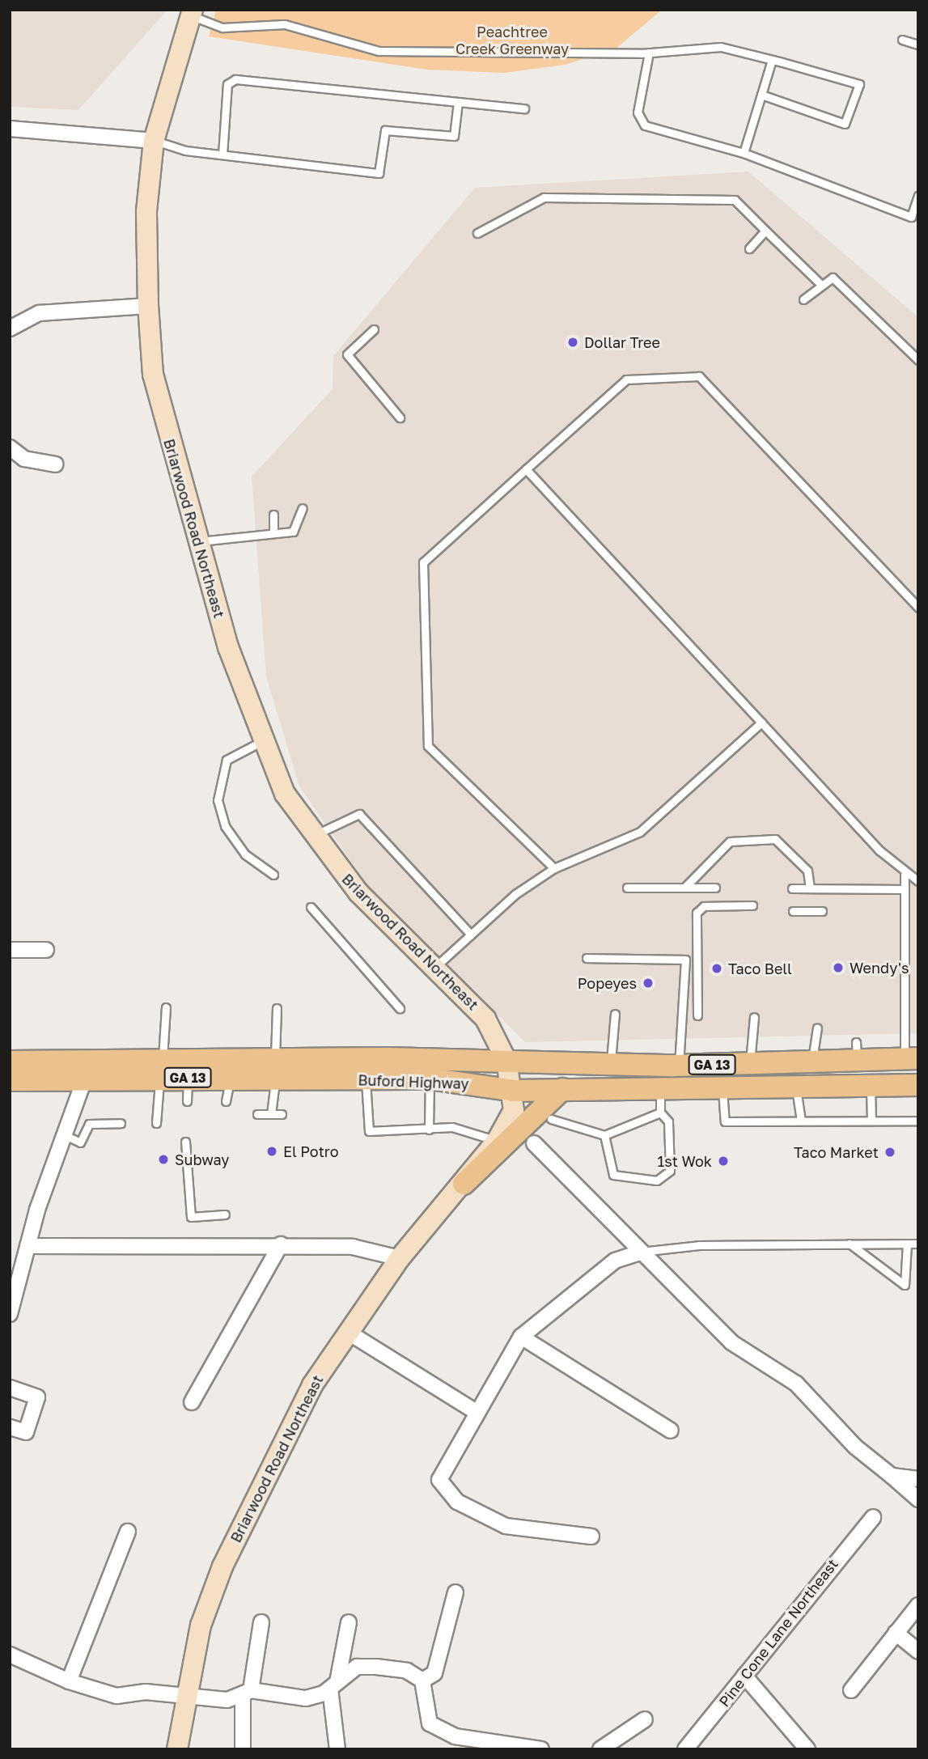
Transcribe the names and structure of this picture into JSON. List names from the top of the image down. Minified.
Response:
{"streets":{"main road":["GA 13","Buford Highway"],"street":["Briarwood Road Northeast","Pine Cone Lane Northeast"]},"crossings":[["Briarwood Road Northeast","Buford Highway"]],"parks":["Peachtree Creek Greenway"],"places":["Dollar Tree","Wendy's","Taco Bell","Popeyes","El Potro","Taco Market","Subway","1st Wok"]}
